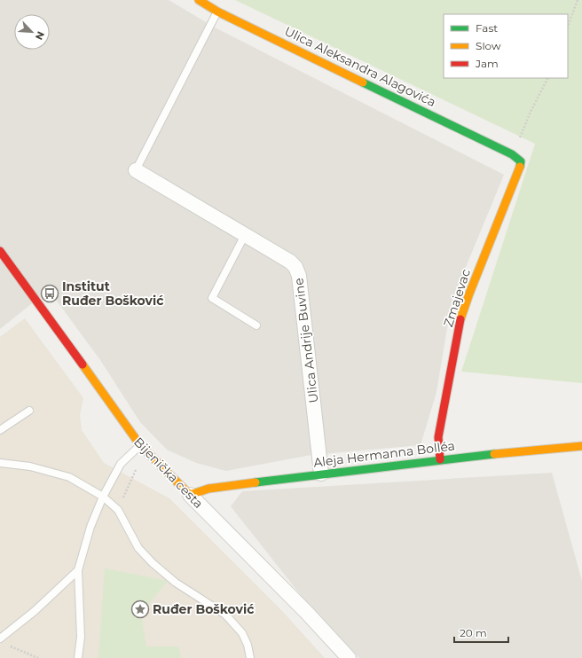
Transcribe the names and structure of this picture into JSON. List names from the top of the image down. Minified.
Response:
{"streets":{"main road":["Ulica Aleksandra Alagovića","Zmajevac","Aleja Hermanna Bolléa","Bijenička cesta"],"street":["Ulica Andrije Buvine"]},"crossings":[["Ulica Aleksandra Alagovića","Zmajevac"],["Zmajevac","Aleja Hermanna Bolléa"],["Ulica Andrije Buvine","Aleja Hermanna Bolléa"],["Aleja Hermanna Bolléa","Bijenička cesta"]],"places":{"bus stop":["Institut Ruđer Bošković"],"place":["Ruđer Bošković"]},"legend":["Fast","Slow","Jam"],"scale_bar":"20 m","north":"bottom right"}
